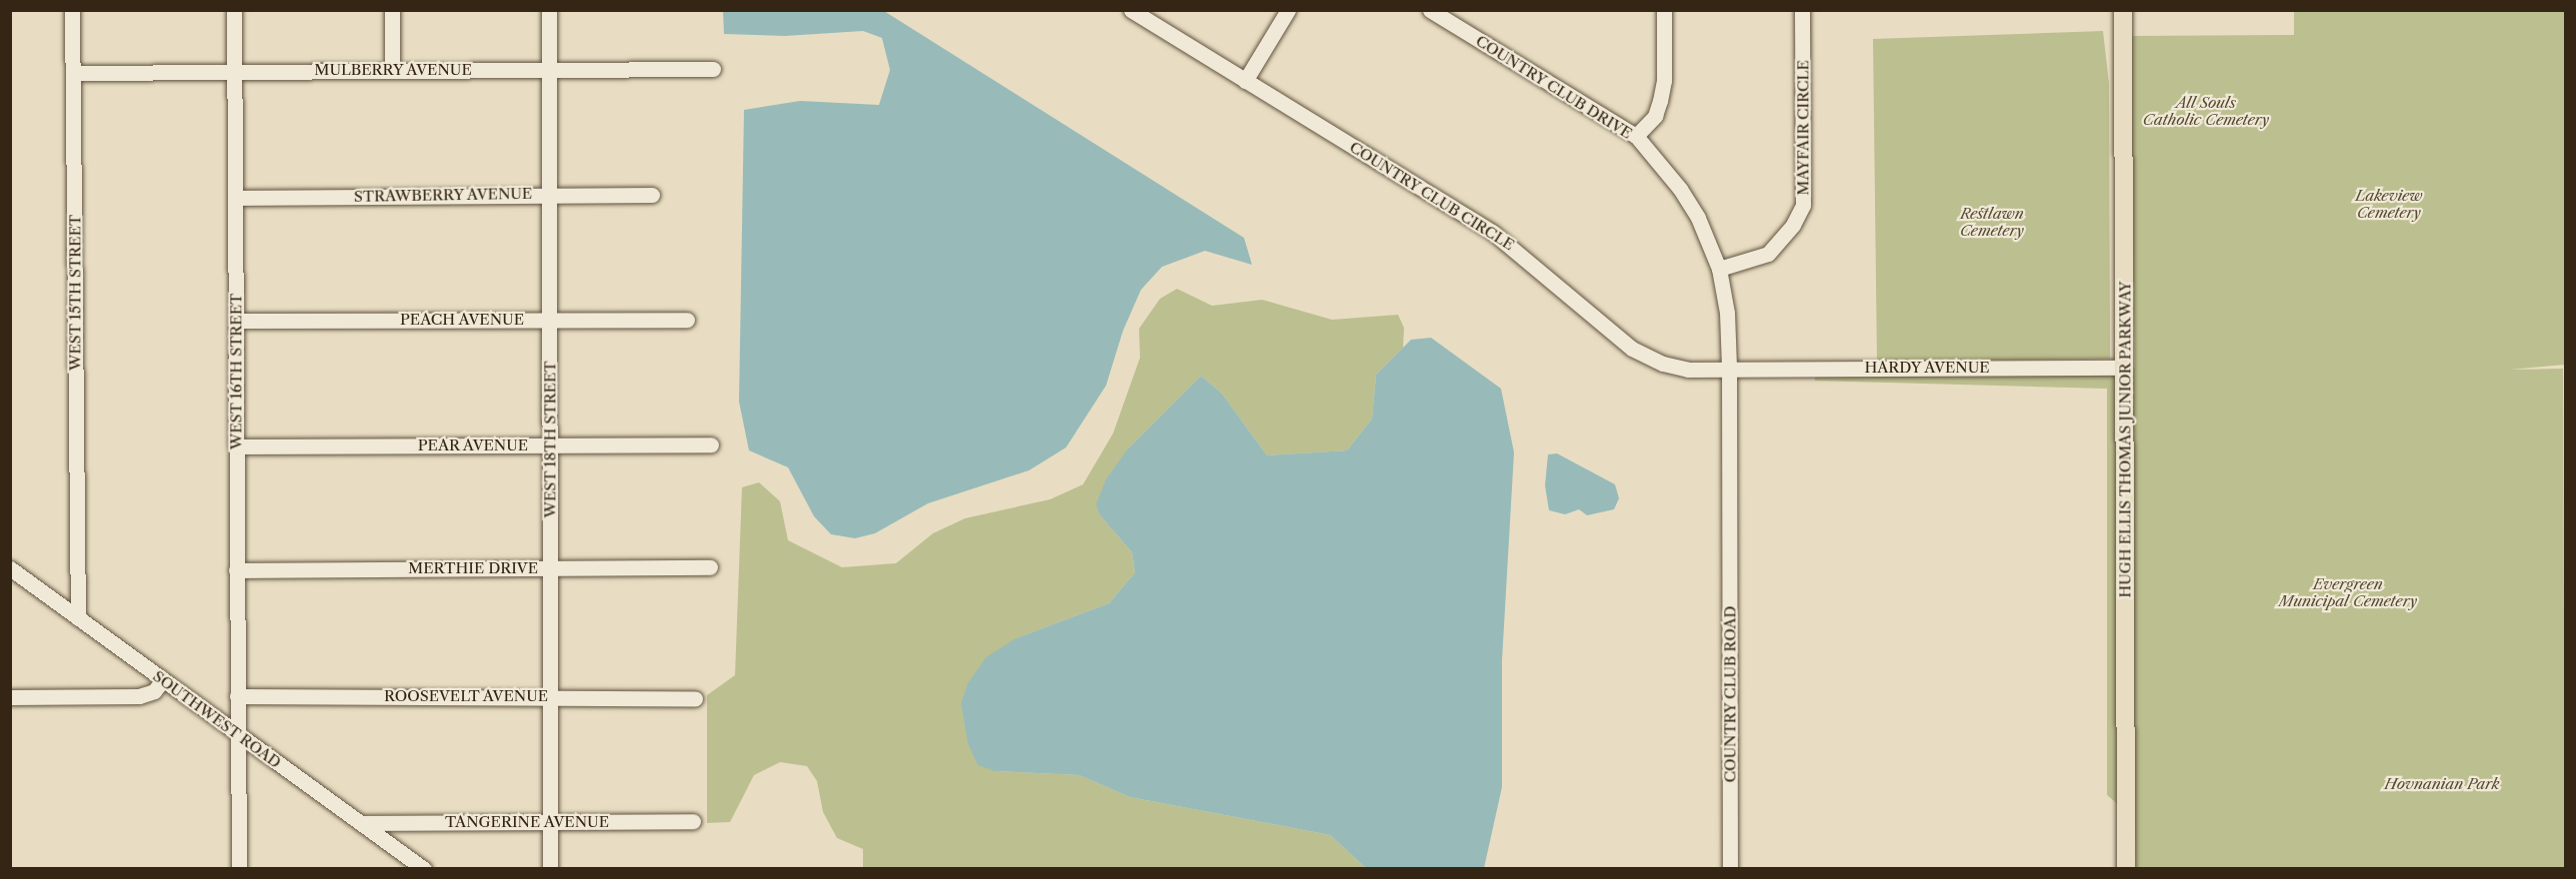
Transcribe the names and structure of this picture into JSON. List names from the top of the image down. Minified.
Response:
{"streets":{"main road":["HUGH ELLIS THOMAS JUNIOR PARKWAY"],"street":["MULBERRY AVENUE","COUNTRY CLUB DRIVE","MAYFAIR CIRCLE","STRAWBERRY AVENUE","COUNTRY CLUB CIRCLE","WEST 15TH STREET","PEACH AVENUE","HARDY AVENUE","WEST 16TH STREET","WEST 18TH STREET","PEAR AVENUE","MERTHIE DRIVE","COUNTRY CLUB ROAD","ROOSEVELT AVENUE","SOUTHWEST ROAD","TANGERINE AVENUE"]},"crossings":[["MULBERRY AVENUE","WEST 15TH STREET"],["MULBERRY AVENUE","WEST 16TH STREET"],["MULBERRY AVENUE","WEST 18TH STREET"],["COUNTRY CLUB DRIVE","MAYFAIR CIRCLE"],["COUNTRY CLUB DRIVE","COUNTRY CLUB CIRCLE"],["COUNTRY CLUB DRIVE","HARDY AVENUE"],["COUNTRY CLUB DRIVE","COUNTRY CLUB ROAD"],["STRAWBERRY AVENUE","WEST 16TH STREET"],["STRAWBERRY AVENUE","WEST 18TH STREET"],["COUNTRY CLUB CIRCLE","HARDY AVENUE"],["WEST 15TH STREET","SOUTHWEST ROAD"],["PEACH AVENUE","WEST 16TH STREET"],["PEACH AVENUE","WEST 18TH STREET"],["HARDY AVENUE","HUGH ELLIS THOMAS JUNIOR PARKWAY"],["WEST 16TH STREET","PEAR AVENUE"],["WEST 16TH STREET","MERTHIE DRIVE"],["WEST 16TH STREET","ROOSEVELT AVENUE"],["WEST 16TH STREET","SOUTHWEST ROAD"],["WEST 18TH STREET","PEAR AVENUE"],["WEST 18TH STREET","MERTHIE DRIVE"],["WEST 18TH STREET","ROOSEVELT AVENUE"],["WEST 18TH STREET","TANGERINE AVENUE"],["SOUTHWEST ROAD","TANGERINE AVENUE"]],"parks":["All Souls Catholic Cemetery","Lakeview Cemetery","Restlawn Cemetery","Evergreen Municipal Cemetery","Hovnanian Park"]}
